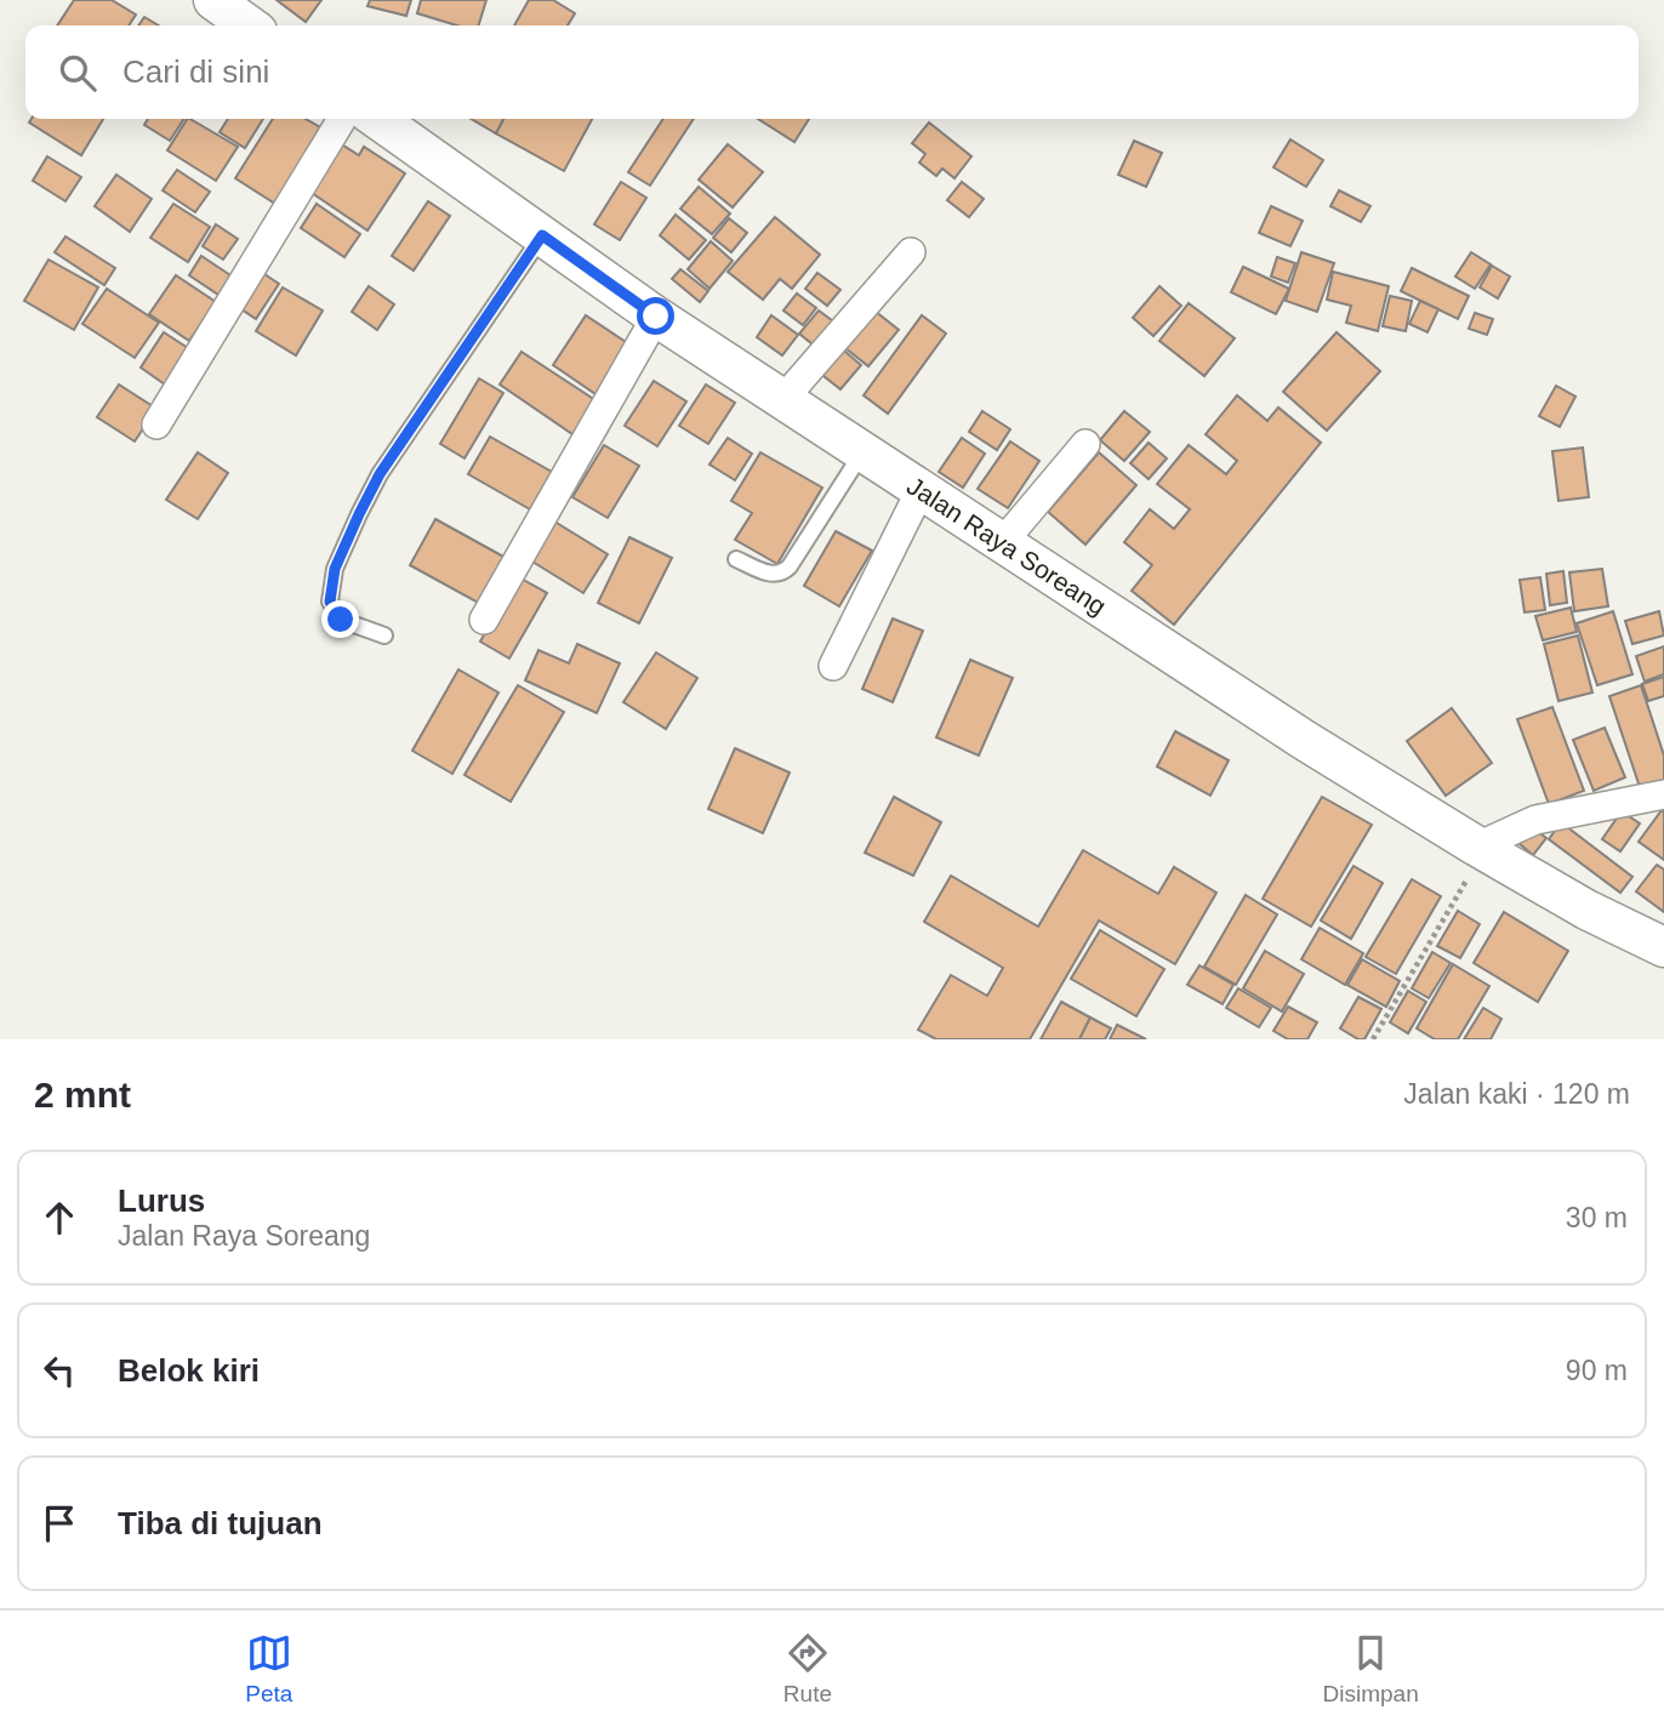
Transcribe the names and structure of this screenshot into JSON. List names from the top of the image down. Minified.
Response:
{"streets":{"main road":["Jalan Raya Soreang"]},"page":{"search":"Cari di sini","heading":["2 mnt","Jalan kaki · 120 m"],"list":[["Lurus","Jalan Raya Soreang","30 m"],["Belok kiri","90 m"],"Tiba di tujuan"],"nav":["Peta","Rute","Disimpan"]}}
